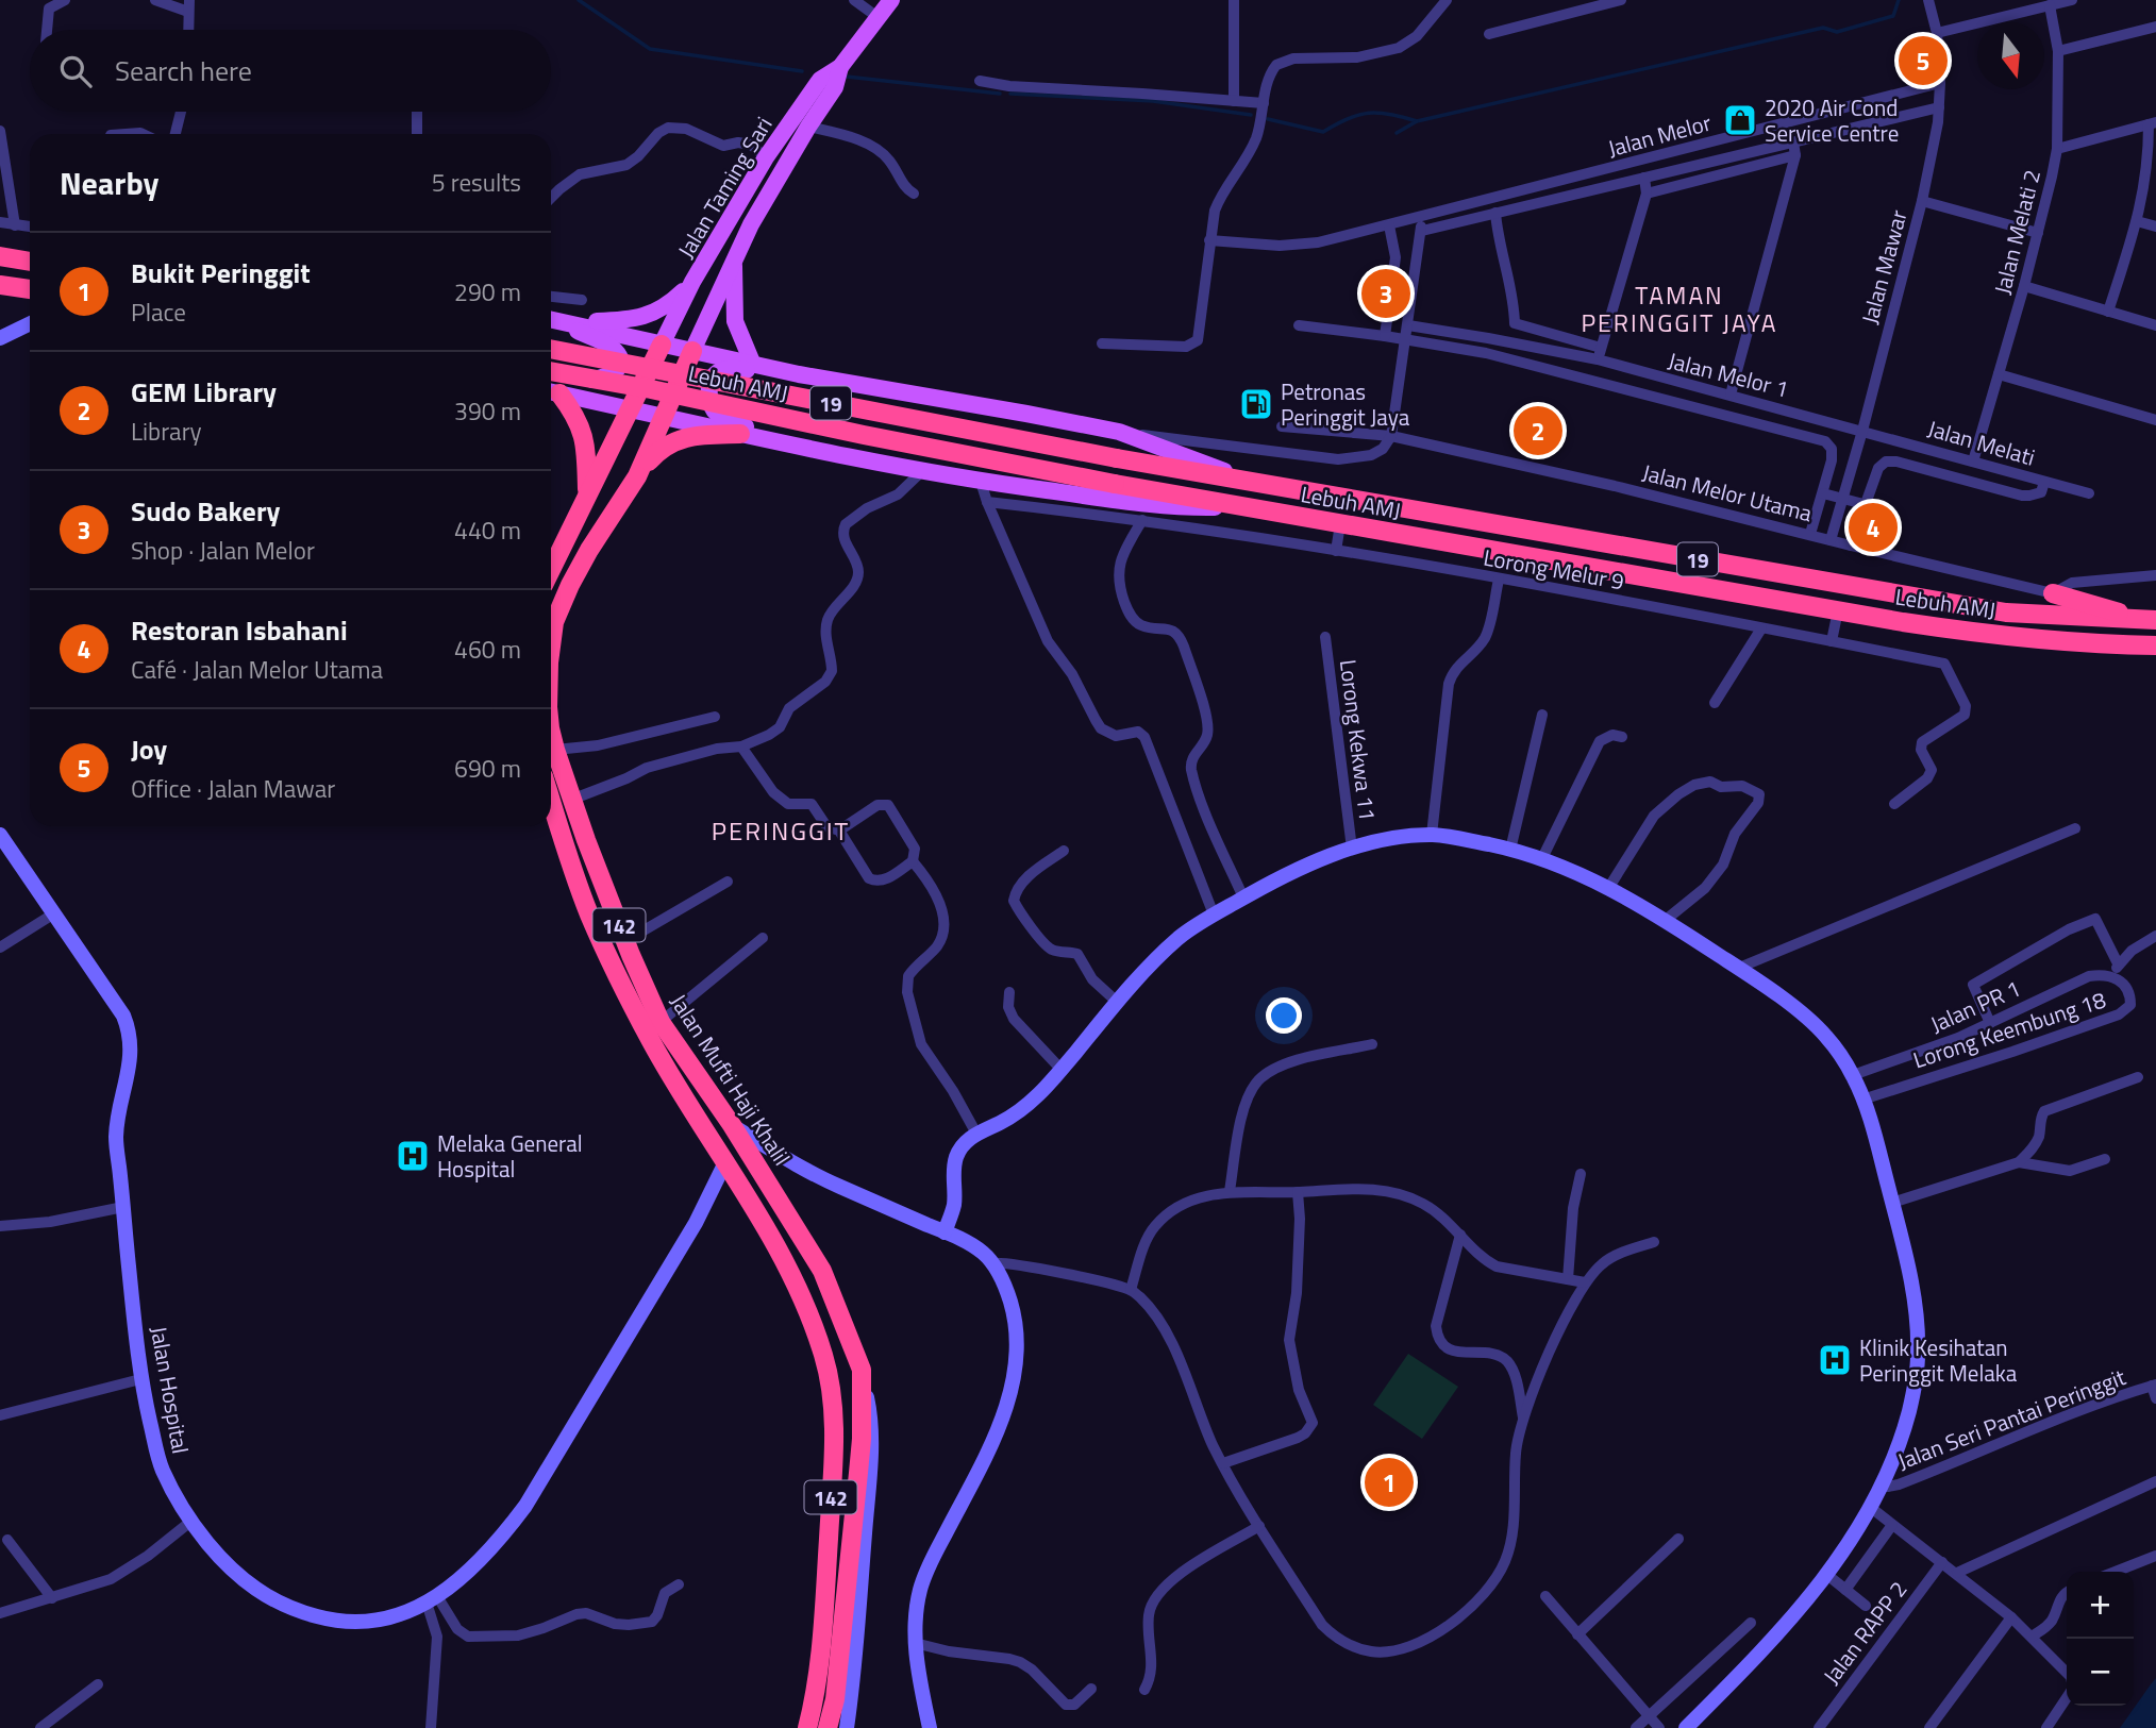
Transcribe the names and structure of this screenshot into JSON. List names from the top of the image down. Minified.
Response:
{"streets":{"highway":["Lebuh AMJ","19","142","Jalan Mufti Haji Khalil"],"main road":["Jalan Taming Sari"],"street":["Jalan Melor","Jalan Melati 2","Jalan Mawar","Jalan Melor 1","Jalan Melati","Jalan Melor Utama","Lorong Melur 9","Lorong Kekwa 11","Jalan PR 1","Lorong Keembung 18","Jalan Hospital","Jalan Seri Pantai Peringgit","Jalan RAPP 2"]},"crossings":[["Jalan Melor","Jalan Mawar"],["Jalan Taming Sari","Jalan Mufti Haji Khalil"],["Jalan Melati 2","Jalan Melati"],["Jalan Mawar","Jalan Melor 1"],["Jalan Mawar","Jalan Melati"],["Jalan Mawar","Jalan Melor Utama"],["Jalan Melor 1","Jalan Melati"],["142","Jalan Mufti Haji Khalil"],["Jalan PR 1","Lorong Keembung 18"],["Jalan Mufti Haji Khalil","Jalan Hospital"]],"districts":["TAMAN PERINGGIT JAYA","PERINGGIT"],"places":{"shop":["2020 Air Cond Service Centre"],"fuel station":["Petronas Peringgit Jaya"],"hospital":["Melaka General Hospital","Klinik Kesihatan Peringgit Melaka"]},"north":"bottom","page":{"search":"Search here","pins":["5","3","2","4","1"],"heading":["Nearby","5 results"],"list":[{"mark":"1","name":"Bukit Peringgit","note":"Place","value":"290 m"},{"mark":"2","name":"GEM Library","note":"Library","value":"390 m"},{"mark":"3","name":"Sudo Bakery","note":"Shop · Jalan Melor","value":"440 m"},{"mark":"4","name":"Restoran Isbahani","note":"Café · Jalan Melor Utama","value":"460 m"},{"mark":"5","name":"Joy","note":"Office · Jalan Mawar","value":"690 m"}],"map_buttons":["+","−"]}}
